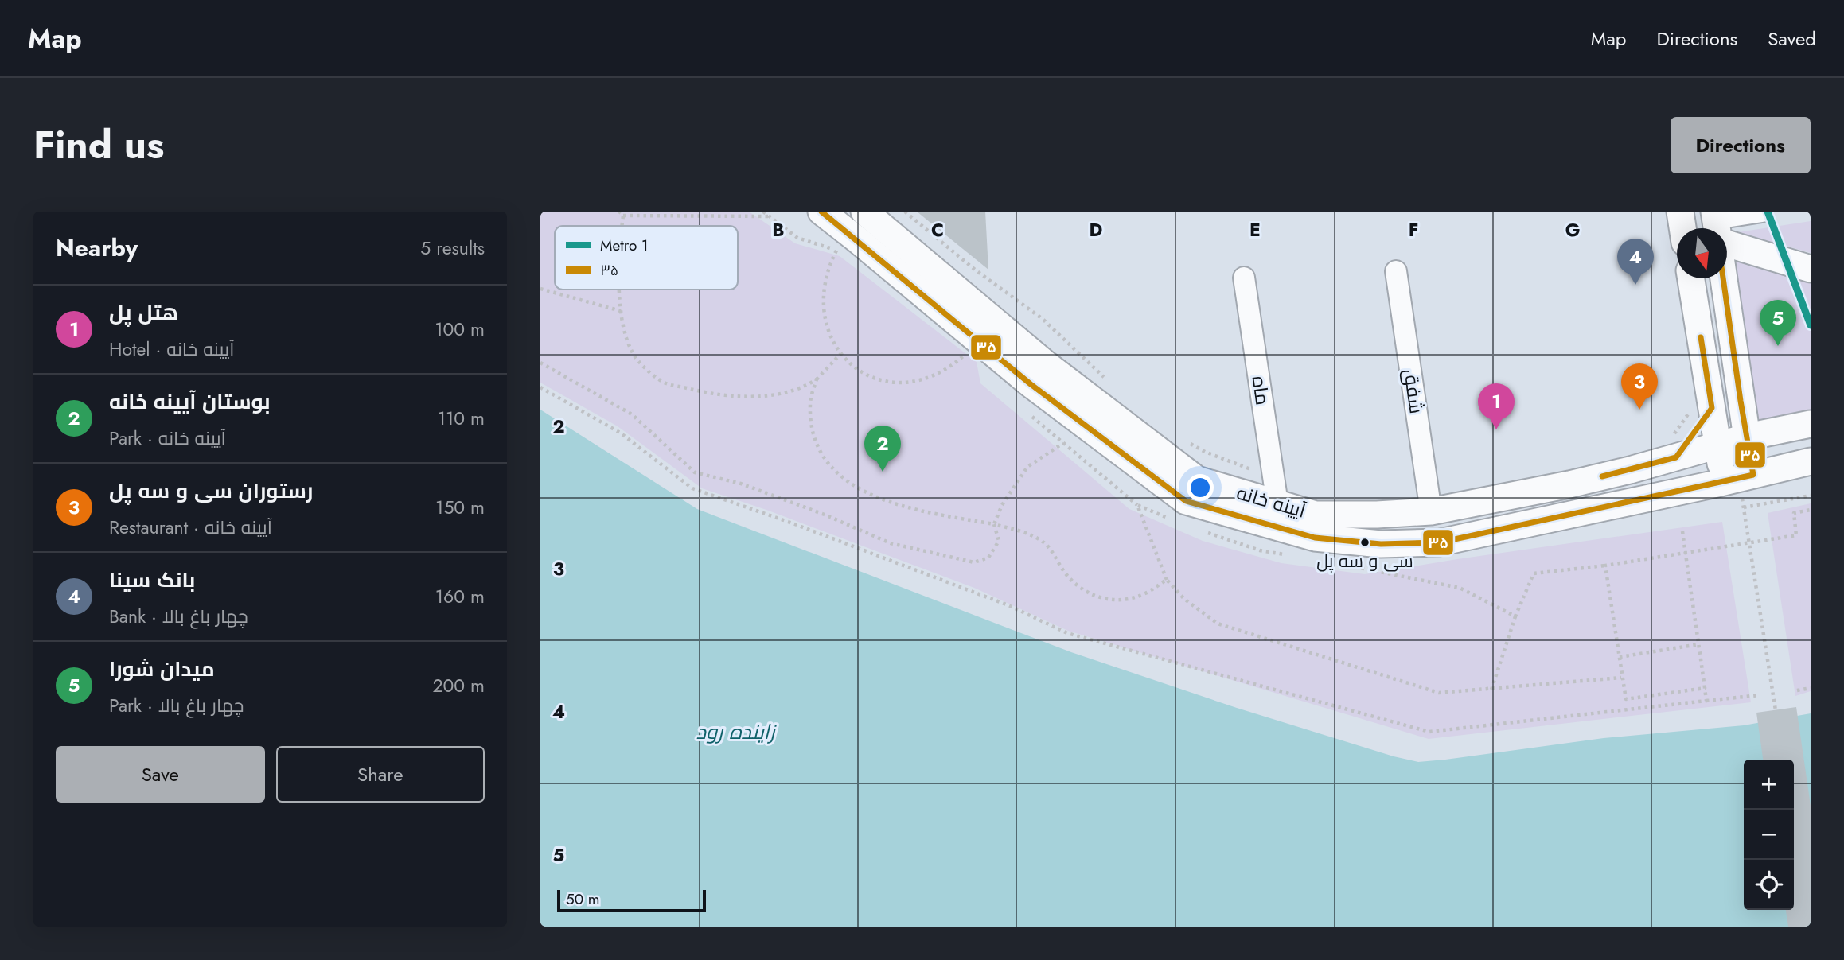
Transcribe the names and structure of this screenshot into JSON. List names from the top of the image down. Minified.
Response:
{"streets":{"main road":["آیینه خانه"],"street":["ماه","شفق"]},"crossings":[["ماه","آیینه خانه"],["شفق","آیینه خانه"]],"water":["زاینده رود"],"places":["سی و سه پل"],"lines":["metro line 1","transit line ۳۵"],"legend":["Metro 1","۳۵"],"scale_bar":"50 m","north":"bottom","page":{"header":"Map","nav":["Map","Directions","Saved"],"title":"Find us","buttons":["Directions",["Save","Share"]],"heading":["Nearby","5 results"],"pins":["4","5","3","1","2"],"list":[{"mark":"1","name":"هتل پل","note":"Hotel · آیینه خانه","value":"100 m"},{"mark":"2","name":"بوستان آیینه خانه","note":"Park · آیینه خانه","value":"110 m"},{"mark":"3","name":"رستوران سی و سه پل","note":"Restaurant · آیینه خانه","value":"150 m"},{"mark":"4","name":"بانک سینا","note":"Bank · چهار باغ بالا","value":"160 m"},{"mark":"5","name":"میدان شورا","note":"Park · چهار باغ بالا","value":"200 m"}],"map_buttons":["+","−"],"scale":"50 m"},"grid":{"columns":["B","C","D","E","F","G"],"rows":["2","3","4","5"]}}
